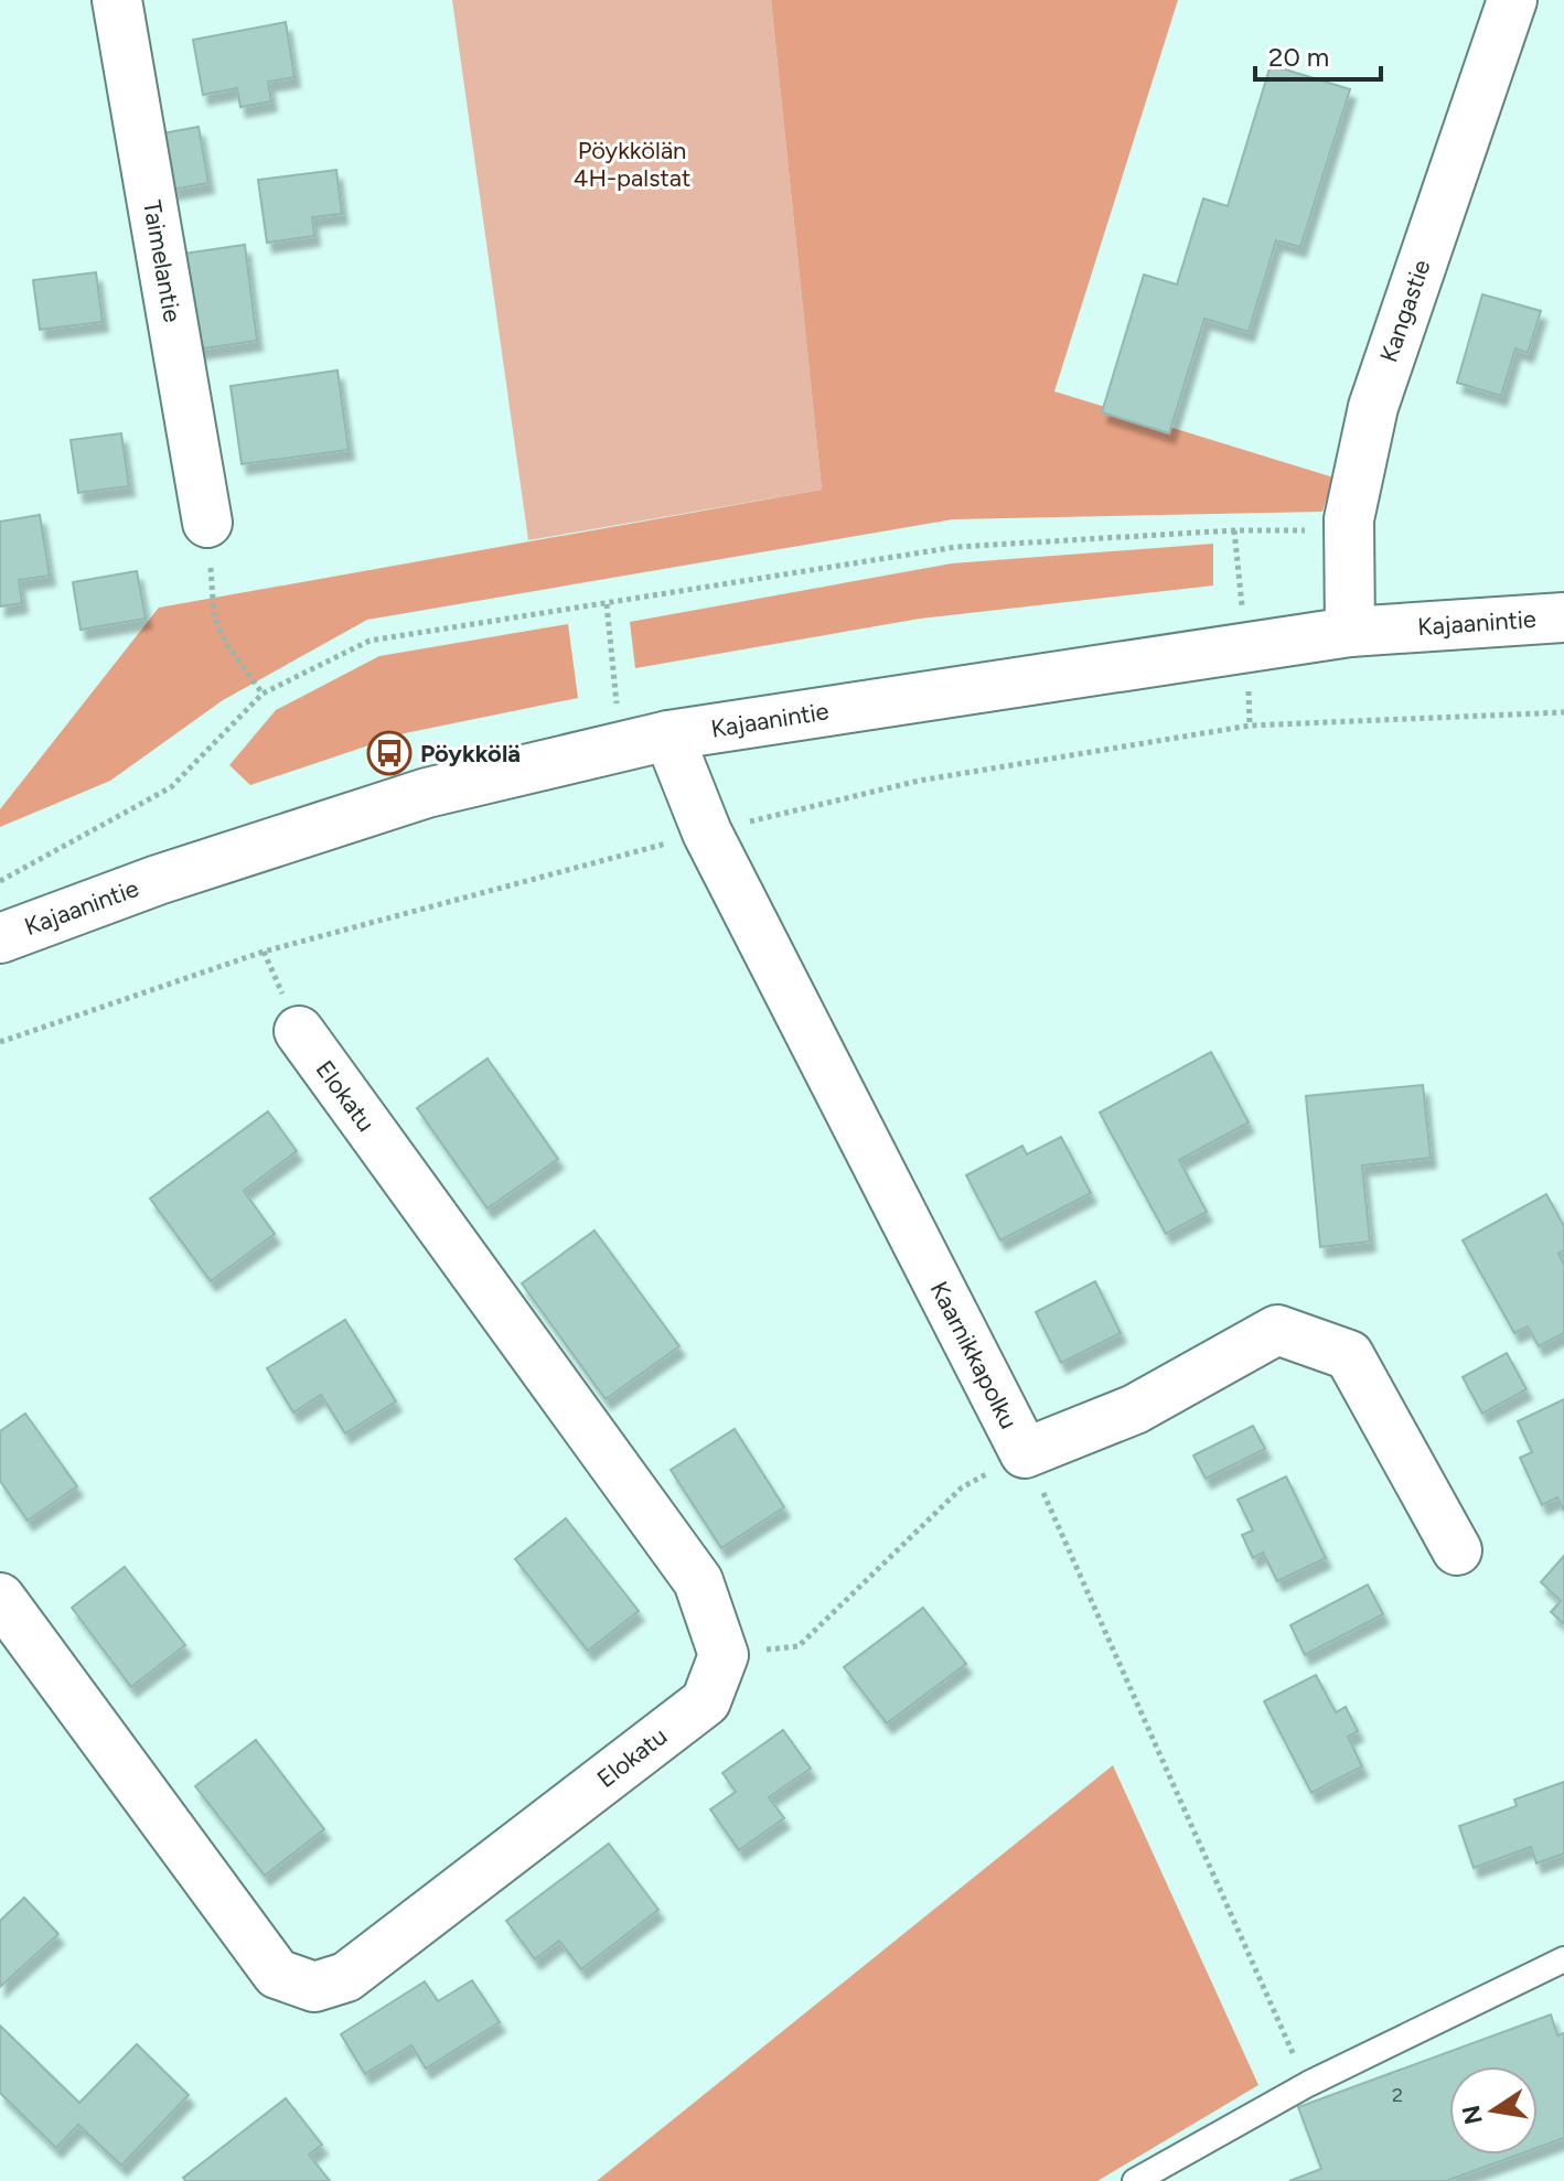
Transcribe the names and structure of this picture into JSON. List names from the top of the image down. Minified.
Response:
{"streets":{"street":["Taimelantie","Kangastie","Kajaanintie","Elokatu","Kaarnikkapolku"]},"crossings":[["Kangastie","Kajaanintie"],["Kajaanintie","Kaarnikkapolku"]],"parks":["Pöykkölän 4H-palstat"],"places":{"bus stop":["Pöykkölä"]},"house_numbers":["2"],"scale_bar":"20 m","north":"left"}
